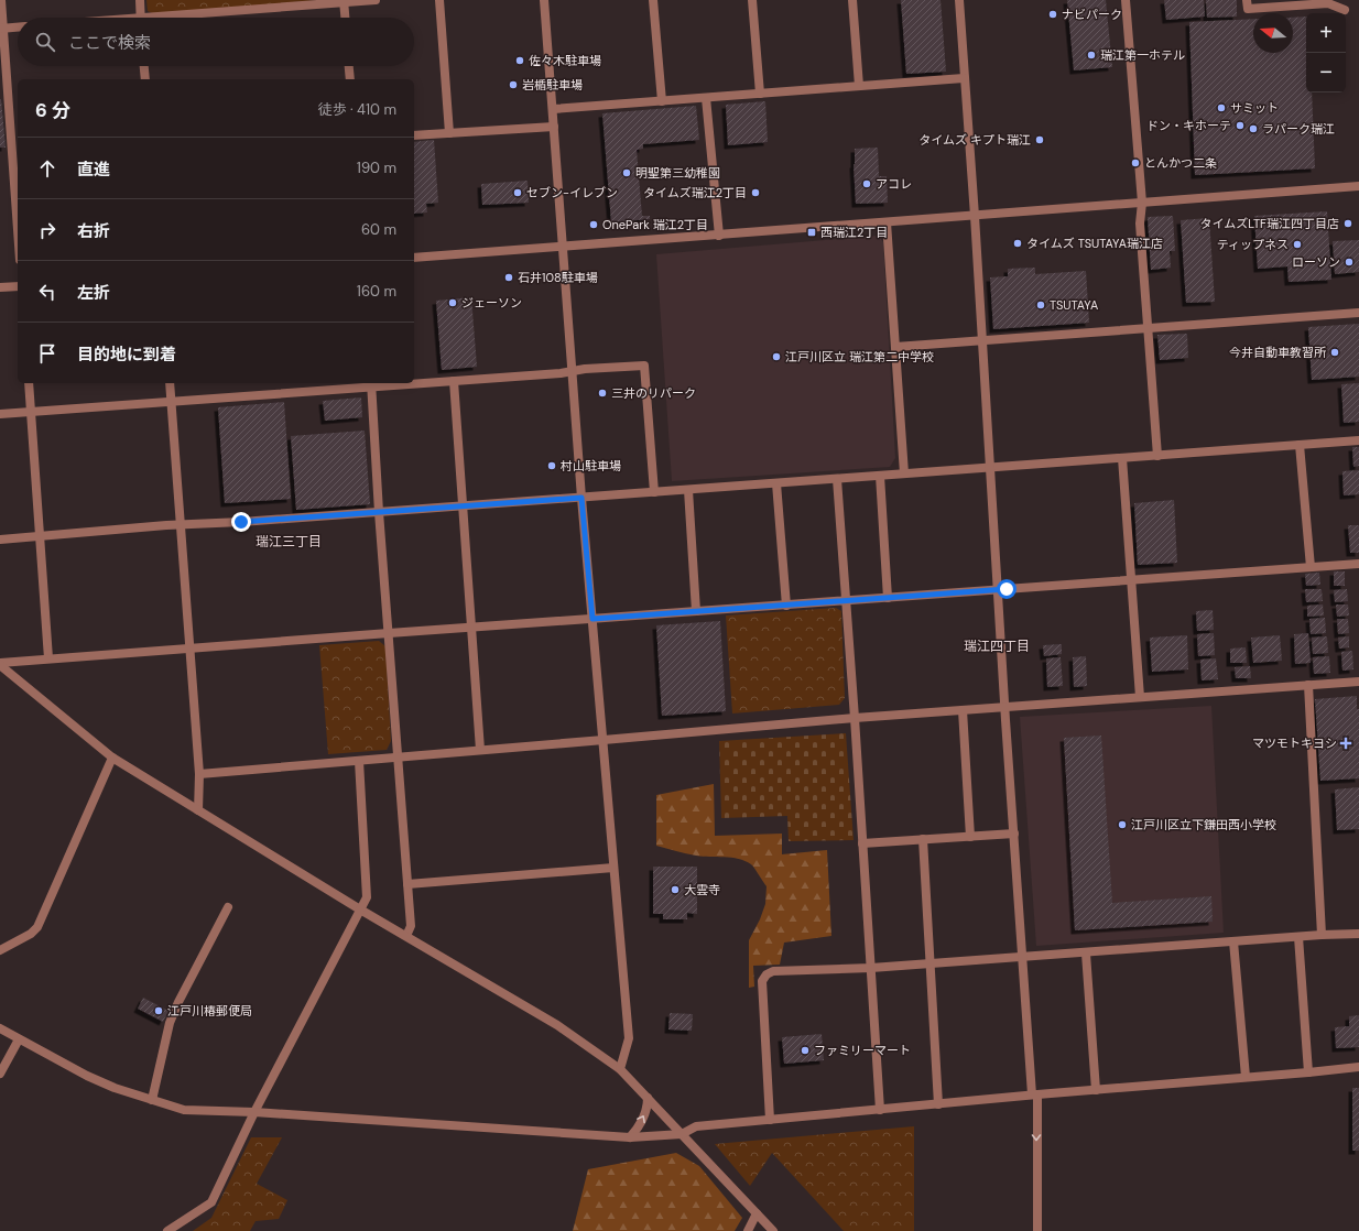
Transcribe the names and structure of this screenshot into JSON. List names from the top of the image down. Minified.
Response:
{"districts":["瑞江三丁目","瑞江四丁目"],"places":{"other":["ナビパーク","瑞江第一ホテル","佐々木駐車場","岩楯駐車場","サミット","ドン・キホーテ","ラパーク瑞江","タイムズ キプト瑞江","とんかつ二条","明聖第三幼稚園","アコレ","セブン-イレブン","タイムズ瑞江2丁目","タイムズLTF瑞江四丁目店","OnePark 瑞江2丁目","タイムズ TSUTAYA瑞江店","ティップネス","ローソン","石井108駐車場","ジェーソン","TSUTAYA","今井自動車教習所","江戸川区立 瑞江第二中学校","三井のリパーク","村山駐車場","江戸川区立下鎌田西小学校","大雲寺","江戸川椿郵便局","ファミリーマート"],"transit":["西瑞江2丁目"],"health":["マツモトキヨシ"]},"north":"left","page":{"map_buttons":["+","−"],"search":"ここで検索","heading":["6 分","徒歩 · 410 m"],"list":[["直進","190 m"],["右折","60 m"],["左折","160 m"],"目的地に到着"]}}
